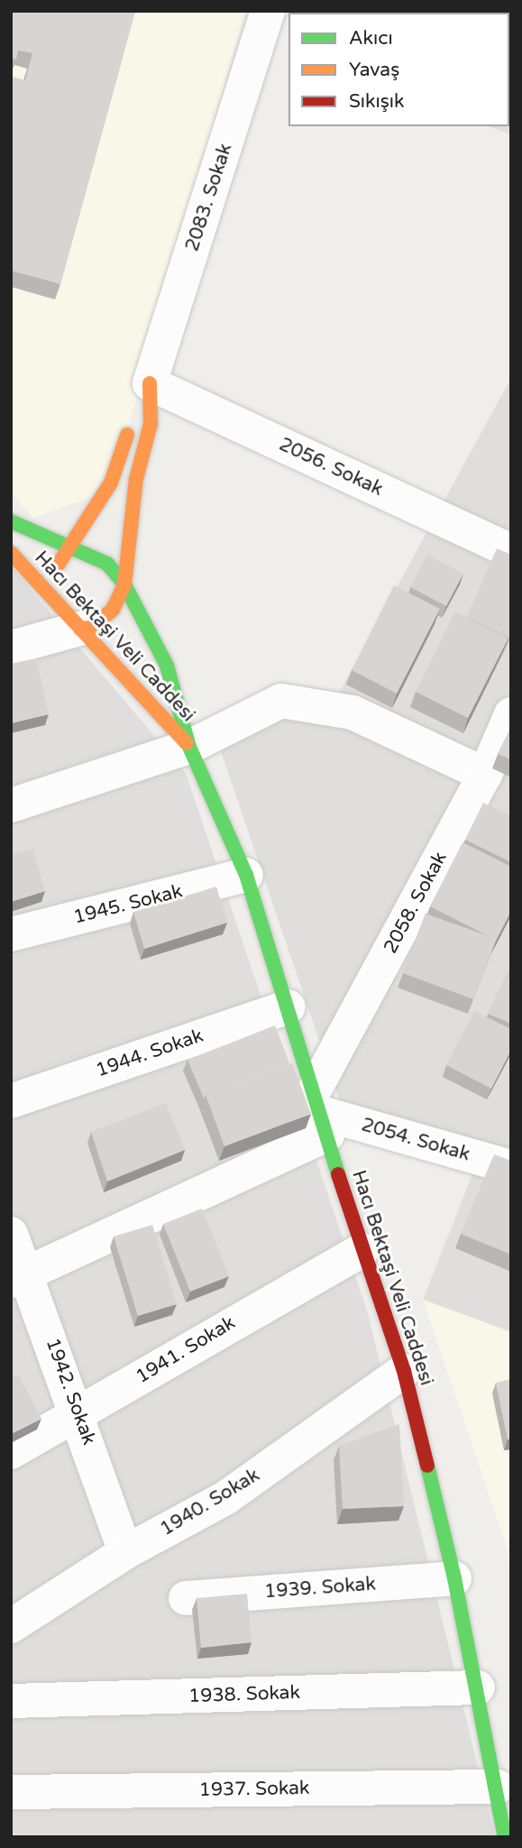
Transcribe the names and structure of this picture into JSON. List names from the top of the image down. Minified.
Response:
{"streets":{"street":["2083. Sokak","2056. Sokak","Hacı Bektaşi Veli Caddesi","2058. Sokak","1945. Sokak","1944. Sokak","2054. Sokak","1941. Sokak","1942. Sokak","1940. Sokak","1939. Sokak","1938. Sokak","1937. Sokak"]},"crossings":[["2083. Sokak","2056. Sokak"],["Hacı Bektaşi Veli Caddesi","2058. Sokak"],["Hacı Bektaşi Veli Caddesi","1945. Sokak"],["Hacı Bektaşi Veli Caddesi","1944. Sokak"],["Hacı Bektaşi Veli Caddesi","2054. Sokak"],["Hacı Bektaşi Veli Caddesi","1941. Sokak"],["Hacı Bektaşi Veli Caddesi","1940. Sokak"],["Hacı Bektaşi Veli Caddesi","1939. Sokak"],["Hacı Bektaşi Veli Caddesi","1938. Sokak"],["Hacı Bektaşi Veli Caddesi","1937. Sokak"],["2058. Sokak","2054. Sokak"],["1941. Sokak","1942. Sokak"],["1942. Sokak","1940. Sokak"]],"legend":["Akıcı","Yavaş","Sıkışık"]}
